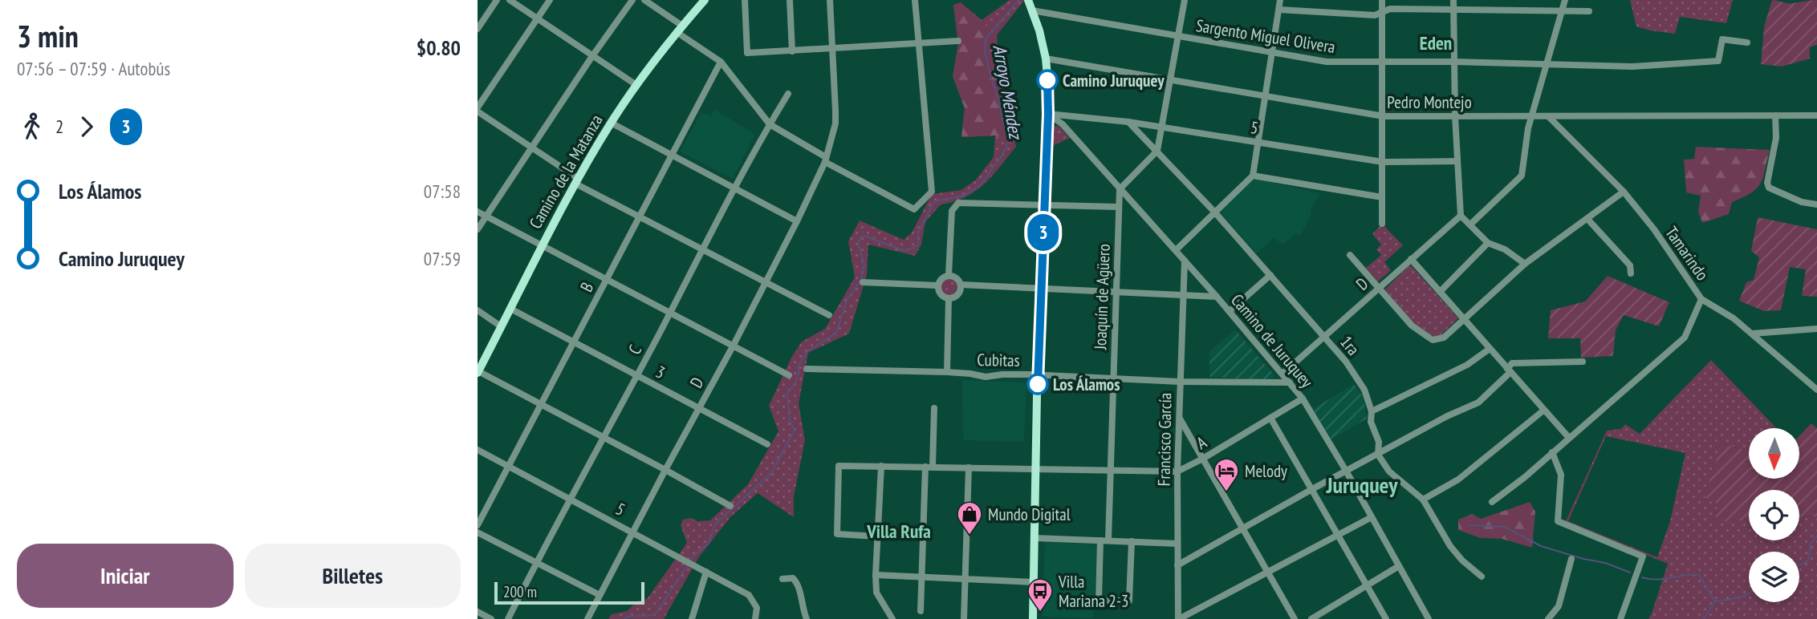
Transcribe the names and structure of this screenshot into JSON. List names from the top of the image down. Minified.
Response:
{"streets":{"main road":["Camino de la Matanza"],"street":["Sargento Miguel Olivera","Pedro Montejo","5","Tamarindo","D","B","Joaquín de Agüero","Camino de Juruquey","1ra","C","Cubitas","3","Francisco García","A"]},"crossings":[["Pedro Montejo","Tamarindo"],["5","D"],["5","B"],["5","Camino de Juruquey"],["5","1ra"],["5","C"],["Camino de la Matanza","3"],["D","Camino de Juruquey"],["D","1ra"],["D","3"],["B","3"],["Joaquín de Agüero","Camino de Juruquey"],["Joaquín de Agüero","Cubitas"],["Joaquín de Agüero","A"],["Camino de Juruquey","Cubitas"],["Camino de Juruquey","Francisco García"],["Camino de Juruquey","A"],["C","3"],["Cubitas","Francisco García"],["Francisco García","A"]],"districts":["Eden","Juruquey","Villa Rufa"],"water":["Arroyo Méndez"],"places":{"other":["Camino Juruquey","Los Álamos"],"hotel":["Melody"],"shop":["Mundo Digital"],"bus stop":["Villa Mariana 2-3"]},"lines":["bus line 3"],"scale_bar":"200 m","north":"bottom","page":{"heading":["3 min","07:56 – 07:59 · Autobús","$0.80"],"on_map":"3","legs":["2","3"],"list":[{"name":"Los Álamos","value":"07:58"},{"name":"Camino Juruquey","value":"07:59"}],"buttons":["Iniciar","Billetes"],"scale":"200 m"}}
